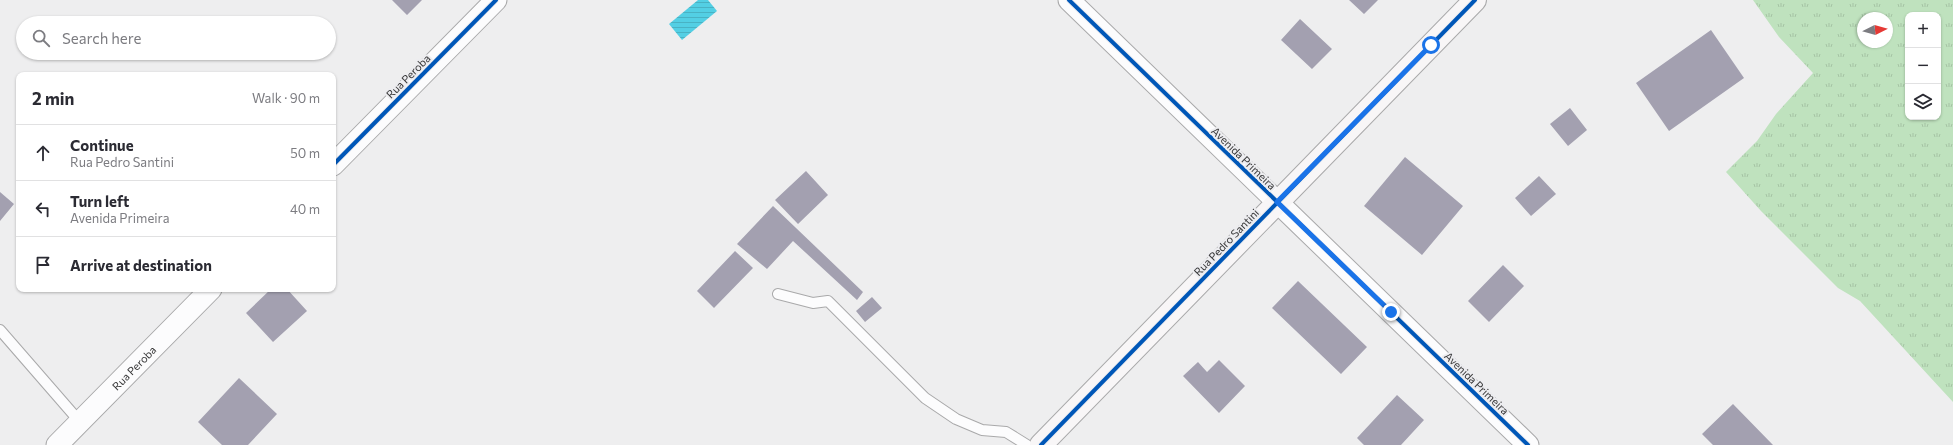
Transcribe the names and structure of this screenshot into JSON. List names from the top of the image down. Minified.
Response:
{"streets":{"street":["Rua Peroba","Avenida Primeira","Rua Pedro Santini"]},"crossings":[["Avenida Primeira","Rua Pedro Santini"]],"north":"right","page":{"map_buttons":["+","−"],"search":"Search here","heading":["2 min","Walk · 90 m"],"list":[["Continue","Rua Pedro Santini","50 m"],["Turn left","Avenida Primeira","40 m"],"Arrive at destination"]}}
